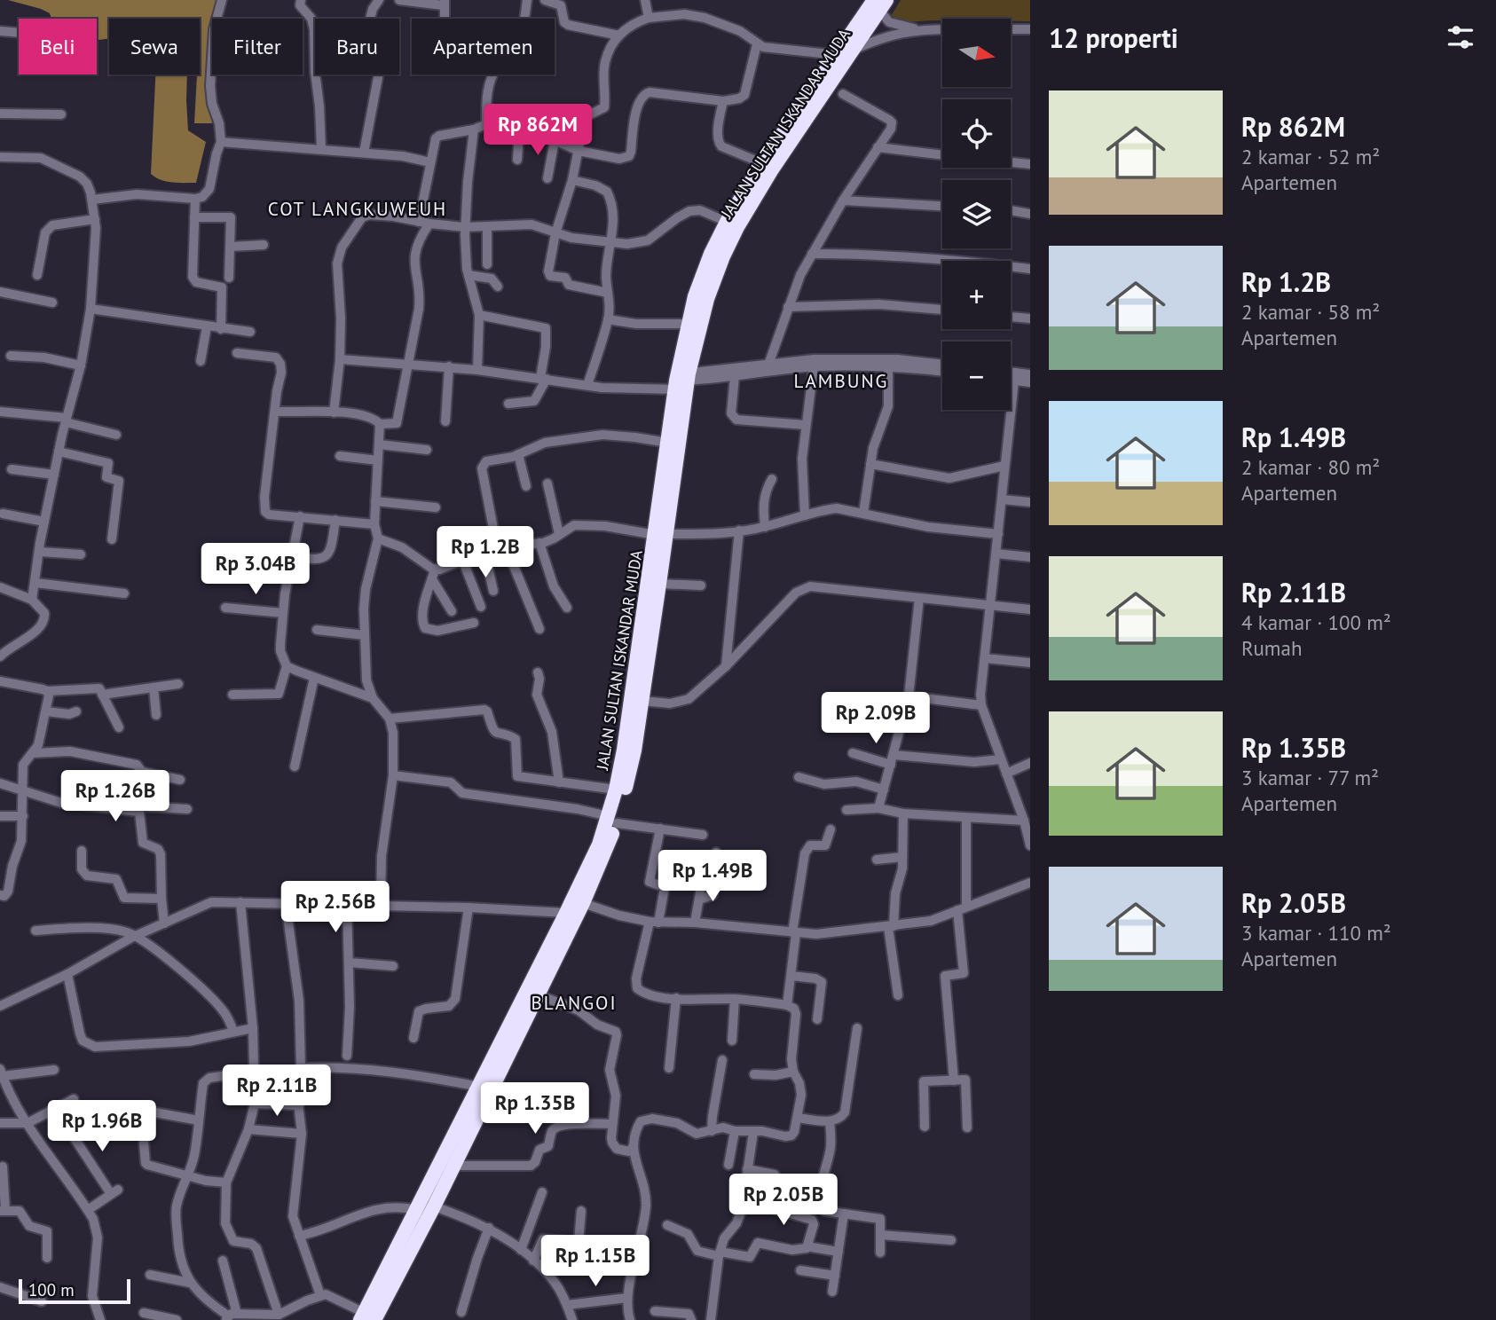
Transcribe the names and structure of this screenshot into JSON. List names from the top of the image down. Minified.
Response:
{"streets":{"highway":["JALAN SULTAN ISKANDAR MUDA"]},"districts":["COT LANGKUWEUH","LAMBUNG","BLANGOI"],"scale_bar":"100 m","north":"right","page":{"heading":"12 properti","map_buttons":["+","−"],"chip":["Beli","Sewa","Filter","Baru","Apartemen"],"list":[{"name":"Rp 862M","note":"2 kamar · 52 m² · Apartemen"},{"name":"Rp 1.2B","note":"2 kamar · 58 m² · Apartemen"},{"name":"Rp 1.49B","note":"2 kamar · 80 m² · Apartemen"},{"name":"Rp 2.11B","note":"4 kamar · 100 m² · Rumah"},{"name":"Rp 1.35B","note":"3 kamar · 77 m² · Apartemen"},{"name":"Rp 2.05B","note":"3 kamar · 110 m² · Apartemen"}],"price":["Rp 862M","Rp 1.2B","Rp 3.04B","Rp 2.09B","Rp 1.26B","Rp 1.49B","Rp 2.56B","Rp 2.11B","Rp 1.35B","Rp 1.96B","Rp 2.05B","Rp 1.15B"],"scale":"100 m"}}
